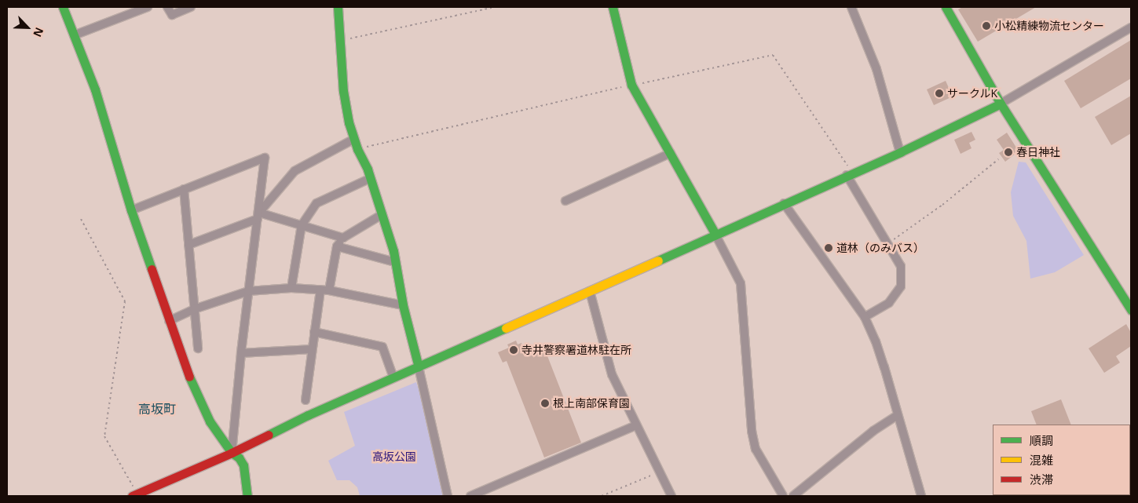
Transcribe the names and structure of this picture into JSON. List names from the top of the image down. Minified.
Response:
{"districts":["高坂町"],"parks":["高坂公園"],"places":["小松精練物流センター","サークルK","春日神社","道林（のみバス）","寺井警察署道林駐在所","根上南部保育園"],"legend":["順調","混雑","渋滞"],"north":"bottom right"}
